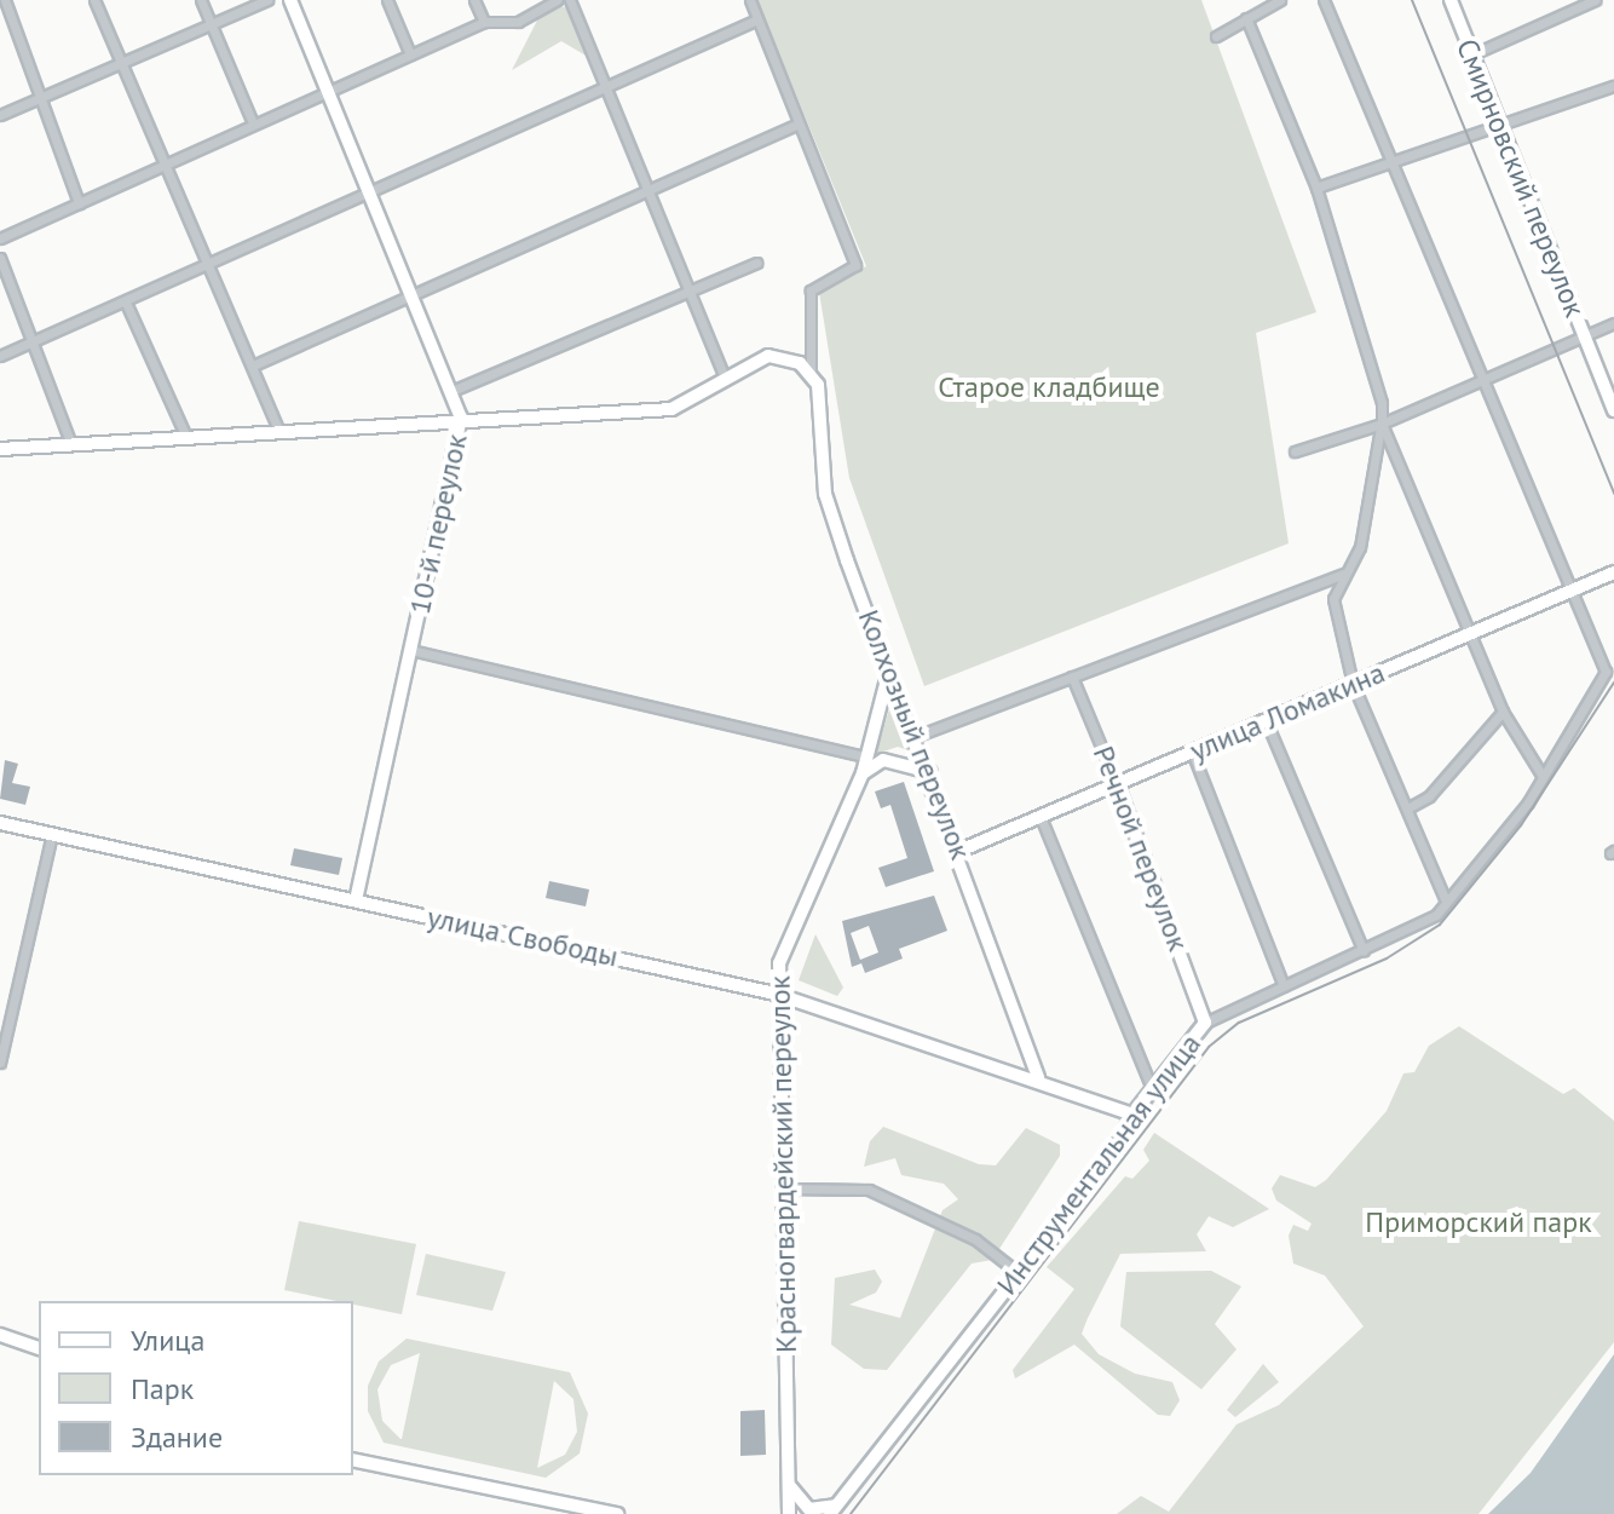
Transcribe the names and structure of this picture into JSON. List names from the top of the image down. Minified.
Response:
{"streets":{"main road":["Смирновский переулок","10-й переулок","улица Ломакина","Колхозный переулок","Речной переулок","улица Свободы","Красногвардейский переулок","Инструментальная улица"]},"crossings":[["10-й переулок","улица Свободы"],["улица Ломакина","Колхозный переулок"],["улица Ломакина","Речной переулок"],["улица Ломакина","Инструментальная улица"],["Колхозный переулок","улица Свободы"],["Колхозный переулок","Красногвардейский переулок"],["Речной переулок","Инструментальная улица"],["улица Свободы","Красногвардейский переулок"],["улица Свободы","Инструментальная улица"]],"parks":["Старое кладбище","Приморский парк"],"legend":["Улица","Парк","Здание"]}
